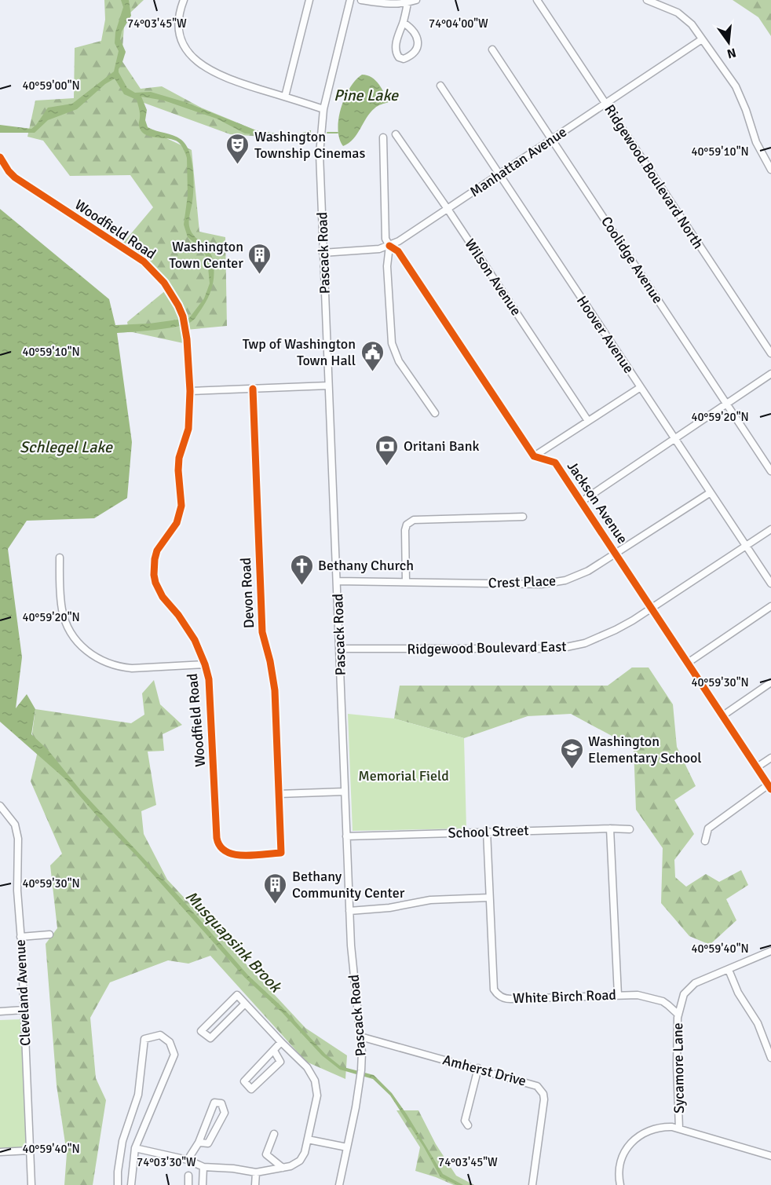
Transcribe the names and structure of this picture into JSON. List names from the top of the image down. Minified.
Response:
{"streets":{"street":["Manhattan Avenue","Ridgewood Boulevard North","Woodfield Road","Pascack Road","Coolidge Avenue","Wilson Avenue","Hoover Avenue","Jackson Avenue","Crest Place","Devon Road","Ridgewood Boulevard East","School Street","Cleveland Avenue","White Birch Road","Sycamore Lane","Amherst Drive"]},"crossings":[["Manhattan Avenue","Ridgewood Boulevard North"],["Manhattan Avenue","Pascack Road"],["Manhattan Avenue","Coolidge Avenue"],["Manhattan Avenue","Wilson Avenue"],["Manhattan Avenue","Hoover Avenue"],["Woodfield Road","Devon Road"],["Pascack Road","Crest Place"],["Pascack Road","Ridgewood Boulevard East"],["Pascack Road","School Street"],["Pascack Road","Amherst Drive"],["Hoover Avenue","Crest Place"],["Hoover Avenue","Ridgewood Boulevard East"],["Jackson Avenue","Crest Place"],["Jackson Avenue","Ridgewood Boulevard East"],["School Street","White Birch Road"],["White Birch Road","Sycamore Lane"]],"water":["Pine Lake","Schlegel Lake","Musquapsink Brook"],"parks":["Memorial Field"],"places":{"theatre":["Washington Township Cinemas"],"building":["Washington Town Center","Bethany Community Center"],"public building":["Twp of Washington Town Hall"],"bank":["Oritani Bank"],"church":["Bethany Church"],"school or university":["Washington Elementary School"]},"north":"bottom","coordinates":["74°03'45\"W","74°04'00\"W","40°59'00\"N","40°59'10\"N","40°59'20\"N","40°59'30\"N","40°59'40\"N","74°03'30\"W"]}
